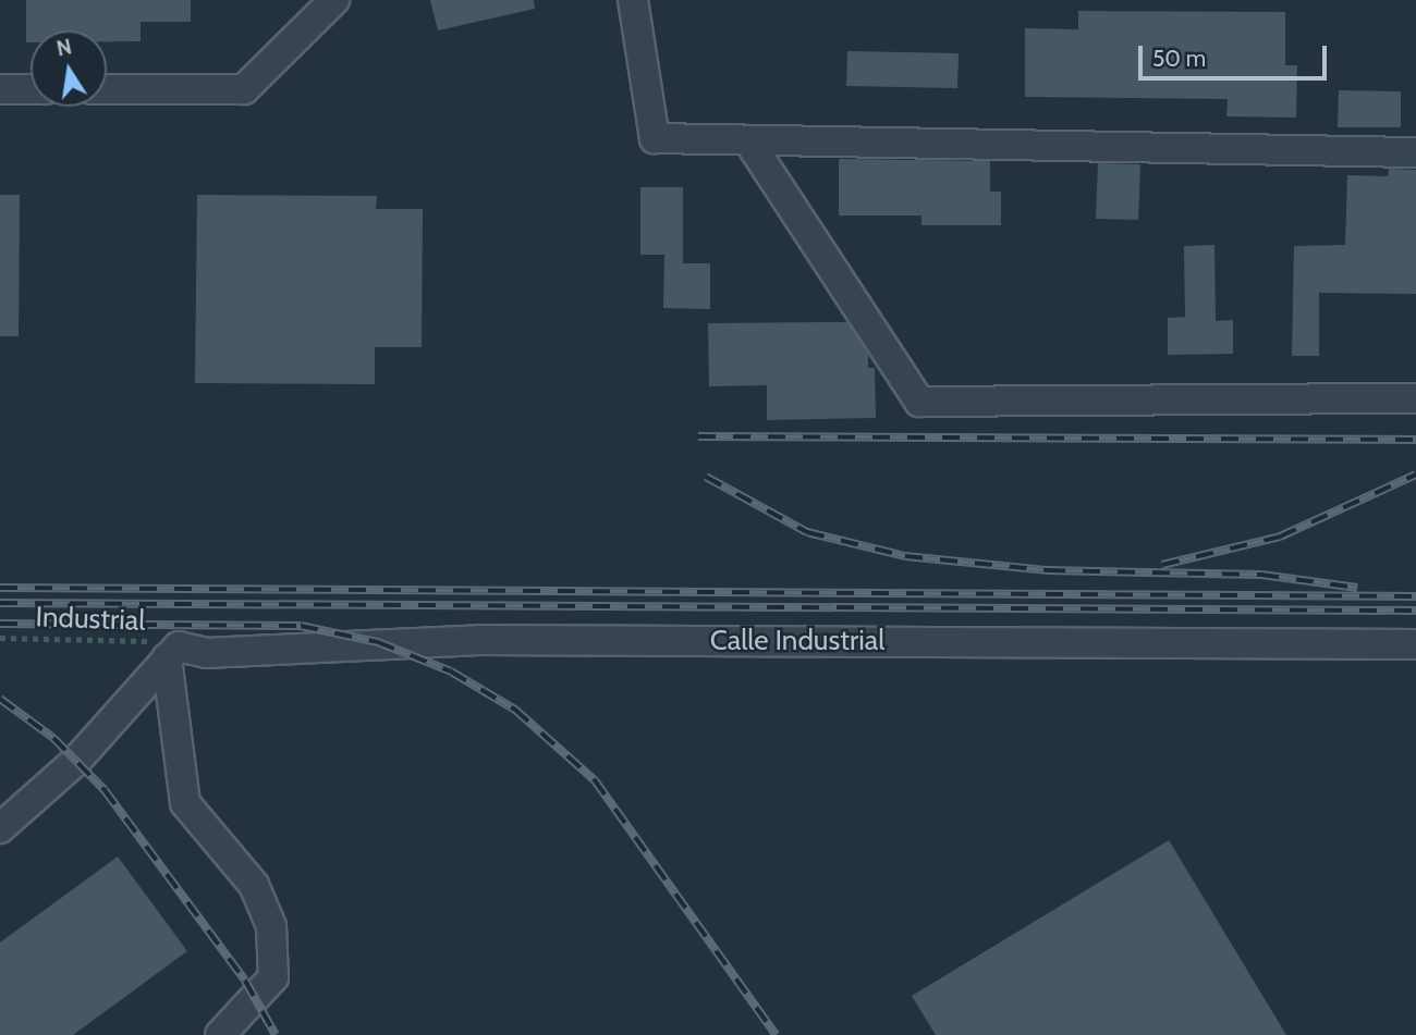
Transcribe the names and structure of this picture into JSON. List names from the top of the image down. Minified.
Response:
{"streets":{"street":["Calle Industrial"],"path":["Industrial"]},"crossings":[["Industrial","Calle Industrial"]],"scale_bar":"50 m","north":"top"}
